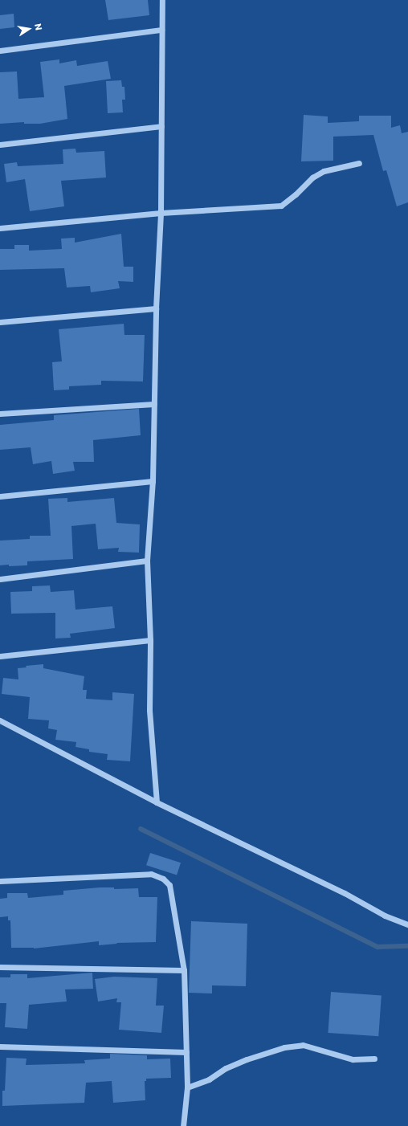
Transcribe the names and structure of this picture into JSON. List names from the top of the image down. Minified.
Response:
{"north":"right"}
